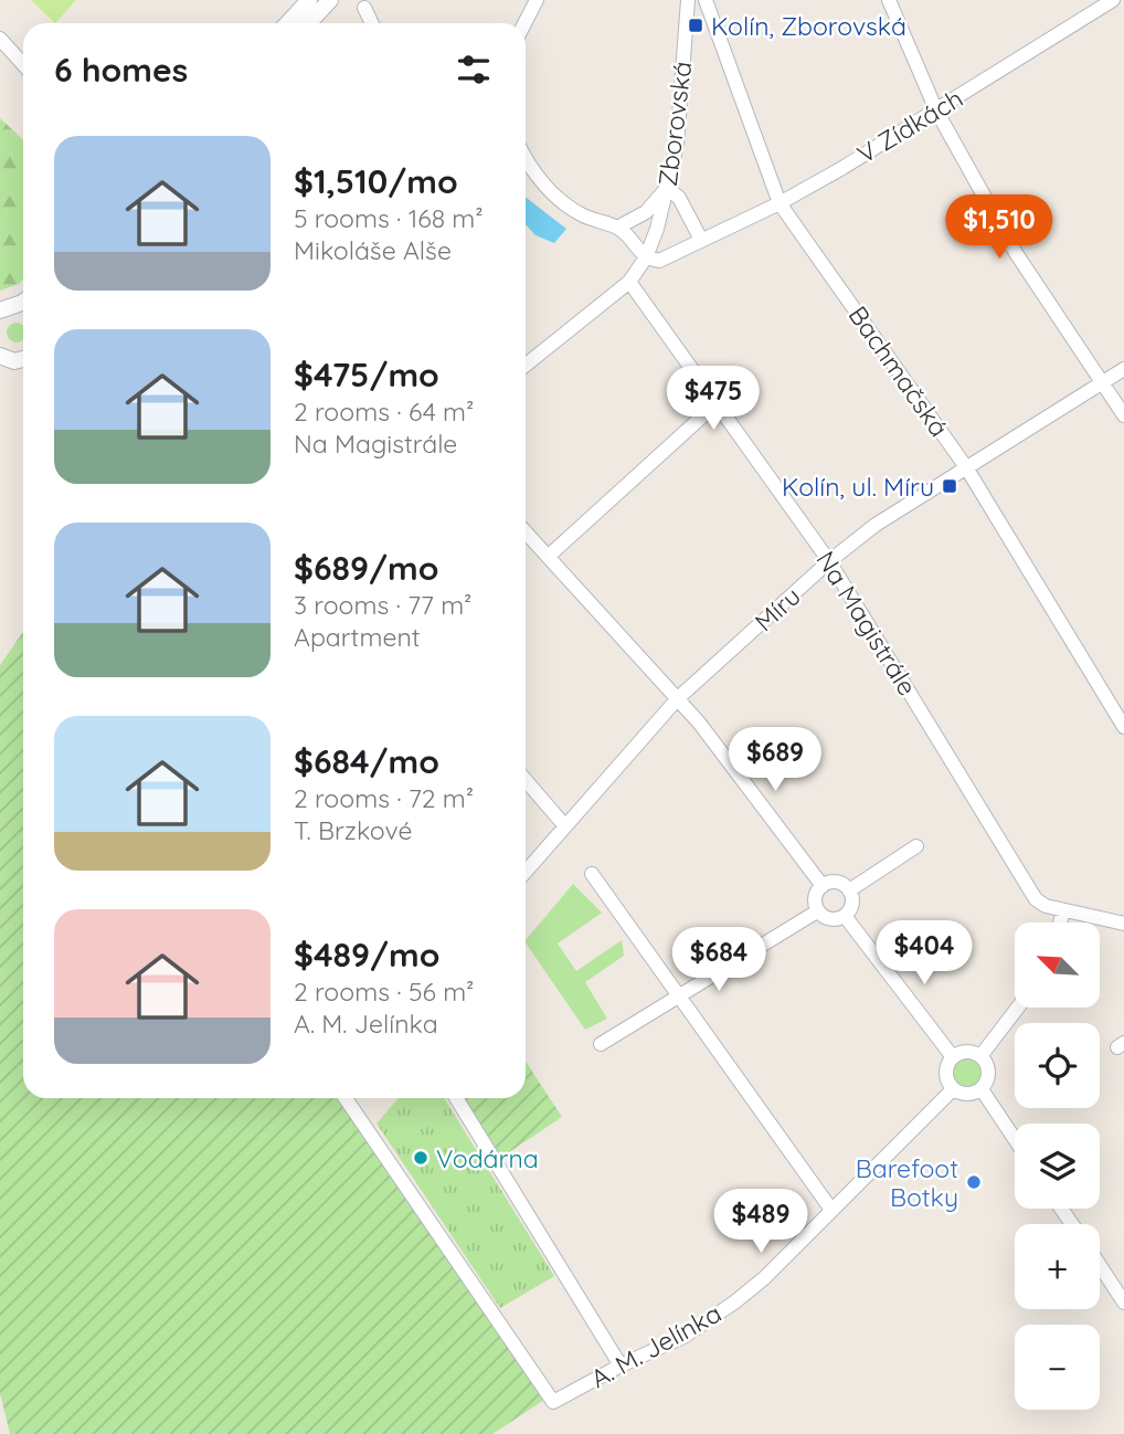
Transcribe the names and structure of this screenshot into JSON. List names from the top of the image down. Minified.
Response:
{"streets":{"street":["Zborovská","V Zídkách","Bachmačská","Míru","Na Magistrále","A. M. Jelínka"]},"crossings":[["Zborovská","V Zídkách"],["Zborovská","Na Magistrále"],["V Zídkách","Bachmačská"],["Bachmačská","Míru"],["Míru","Na Magistrále"]],"places":{"transit":["Kolín, Zborovská","Kolín, ul. Míru"],"other":["Vodárna","Barefoot Botky"]},"north":"top left","page":{"heading":"6 homes","list":[{"name":"$1,510/mo","note":"5 rooms · 168 m² · Mikoláše Alše"},{"name":"$475/mo","note":"2 rooms · 64 m² · Na Magistrále"},{"name":"$689/mo","note":"3 rooms · 77 m² · Apartment"},{"name":"$684/mo","note":"2 rooms · 72 m² · T. Brzkové"},{"name":"$489/mo","note":"2 rooms · 56 m² · A. M. Jelínka"}],"price":["$1,510","$475","$689","$404","$684","$489"],"map_buttons":["+","−"]}}
